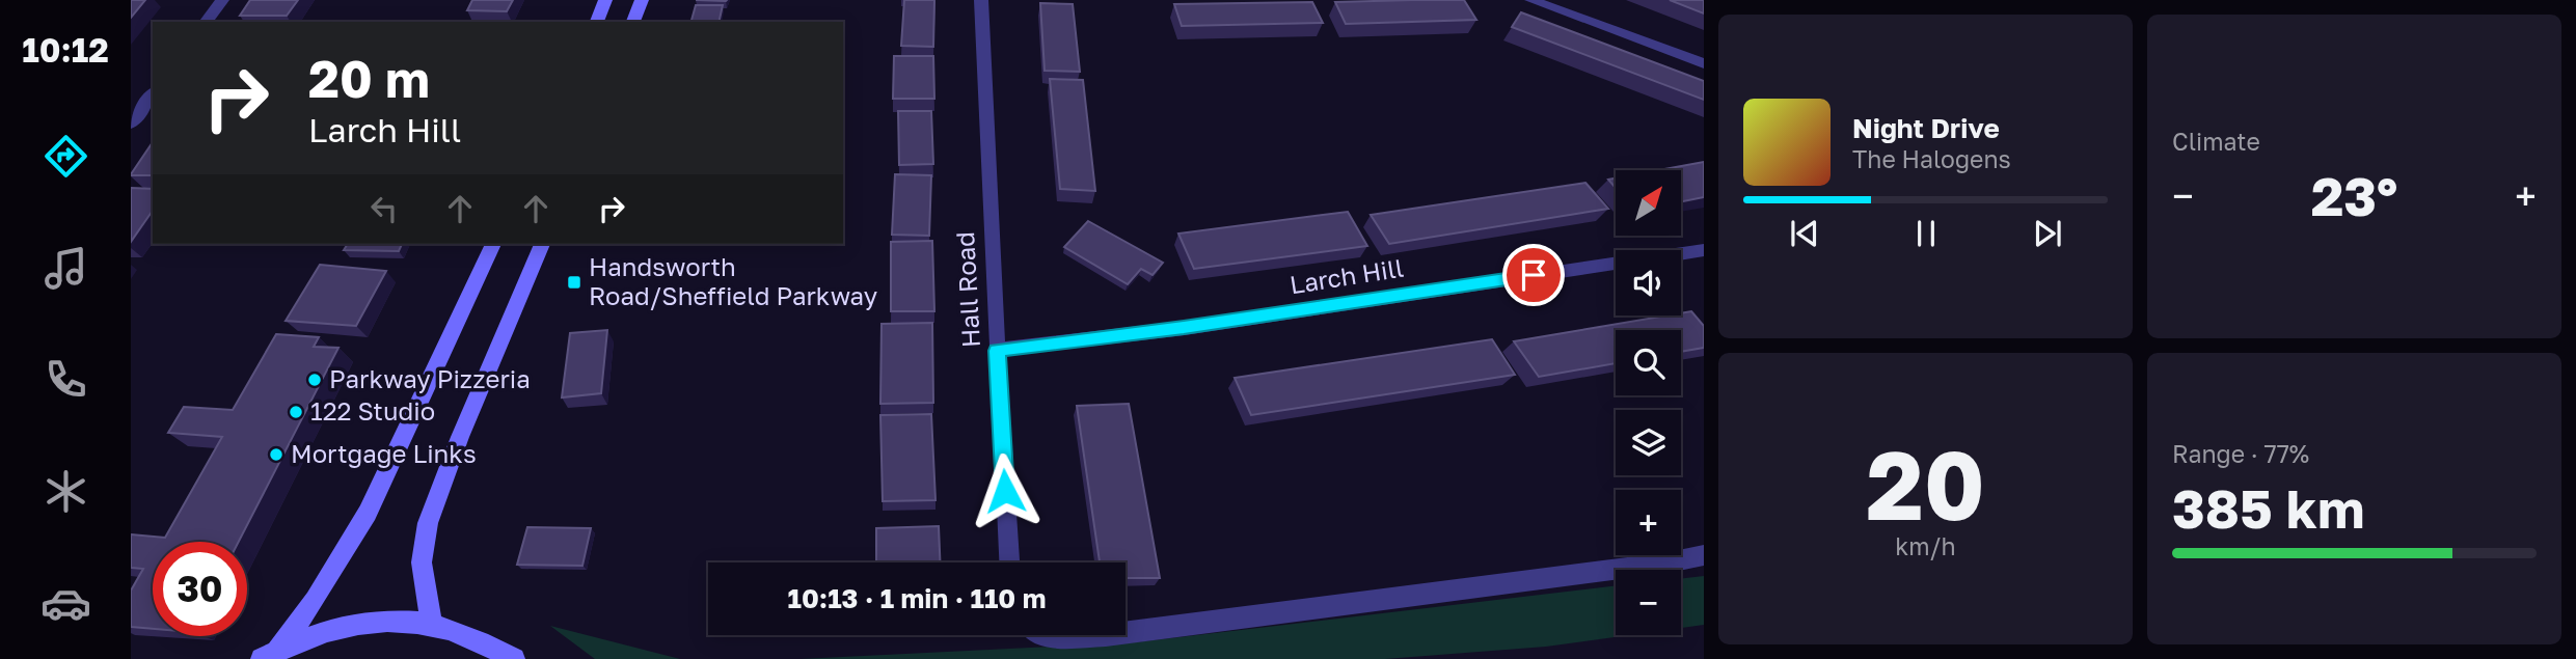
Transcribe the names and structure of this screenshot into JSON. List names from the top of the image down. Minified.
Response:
{"streets":{"street":["Larch Hill","Hall Road"]},"crossings":[["Larch Hill","Hall Road"]],"places":{"transit":["Handsworth Road/Sheffield Parkway"],"other":["Parkway Pizzeria","122 Studio","Mortgage Links"]},"north":"top right","page":{"tabs":"10:12","tile":["Climate",["20","km/h"],["Range · 77%","385 km"]],"turn":["20 m","Larch Hill"],"song":["Night Drive","The Halogens"],"heat":["−","23°","+"],"map_buttons":["+","−"],"limit":"30","trip":"10:13 · 1 min · 110 m"}}
